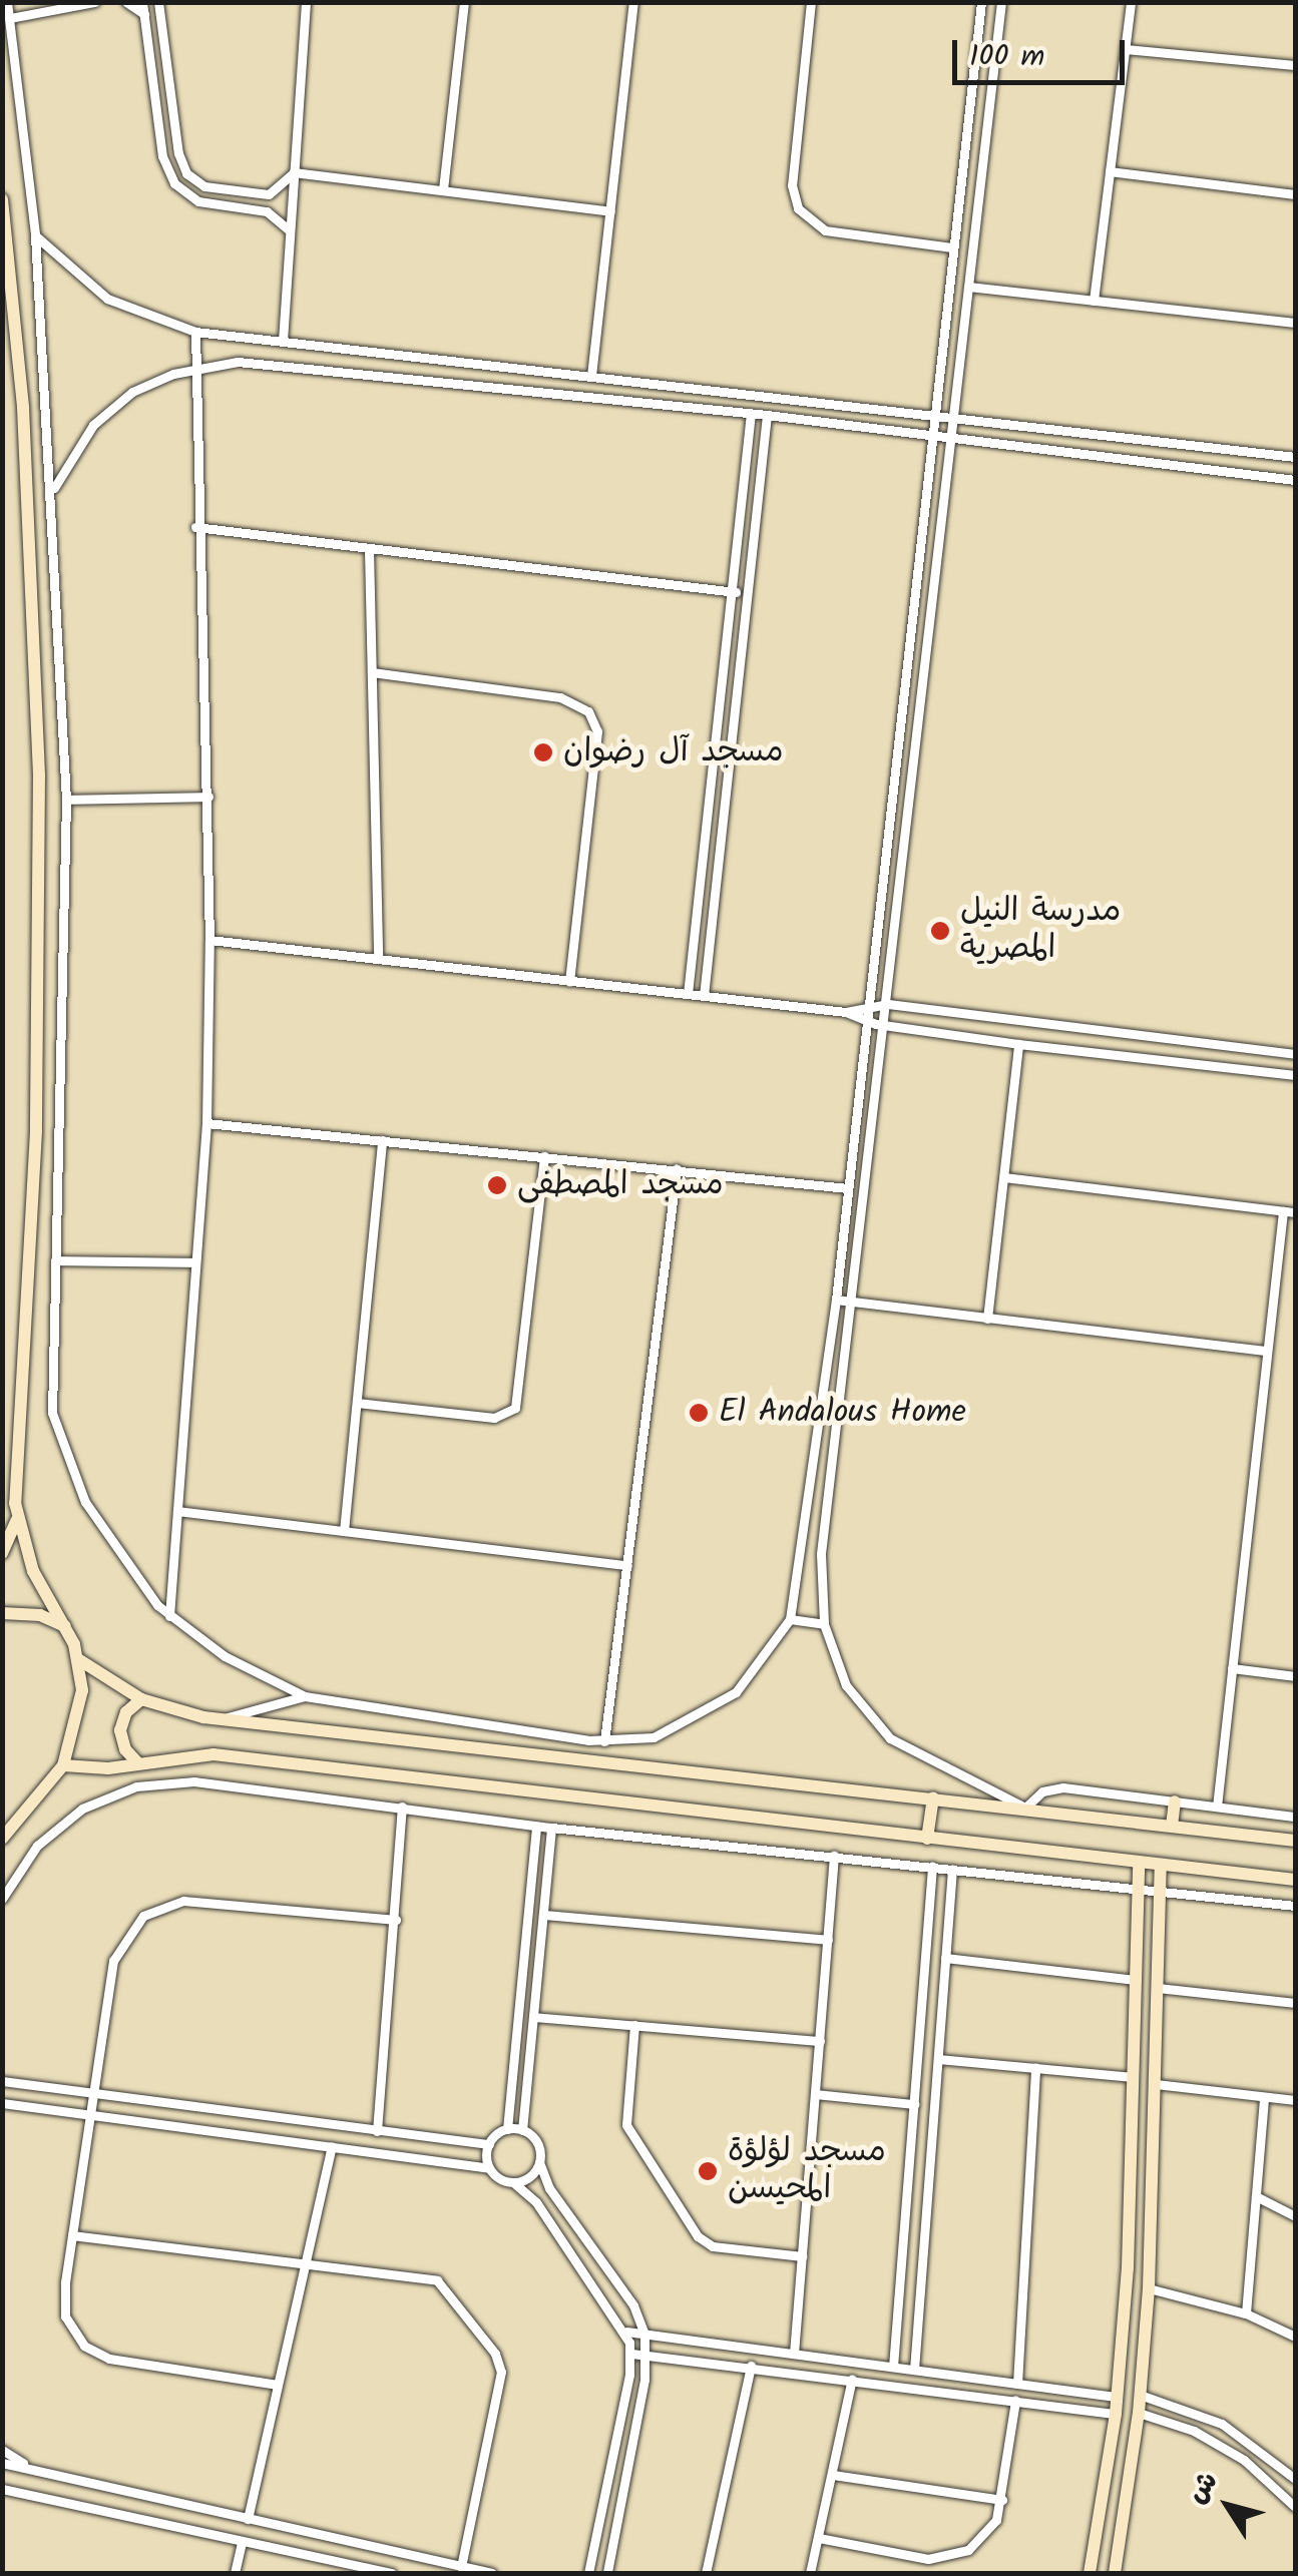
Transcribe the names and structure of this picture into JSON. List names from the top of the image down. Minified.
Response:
{"places":["مسجد آل رضوان","مدرسة النيل المصرية","مسجد المصطفى","El Andalous Home","مسجد لؤلؤة المحيسن"],"scale_bar":"100 m","north":"top left"}
